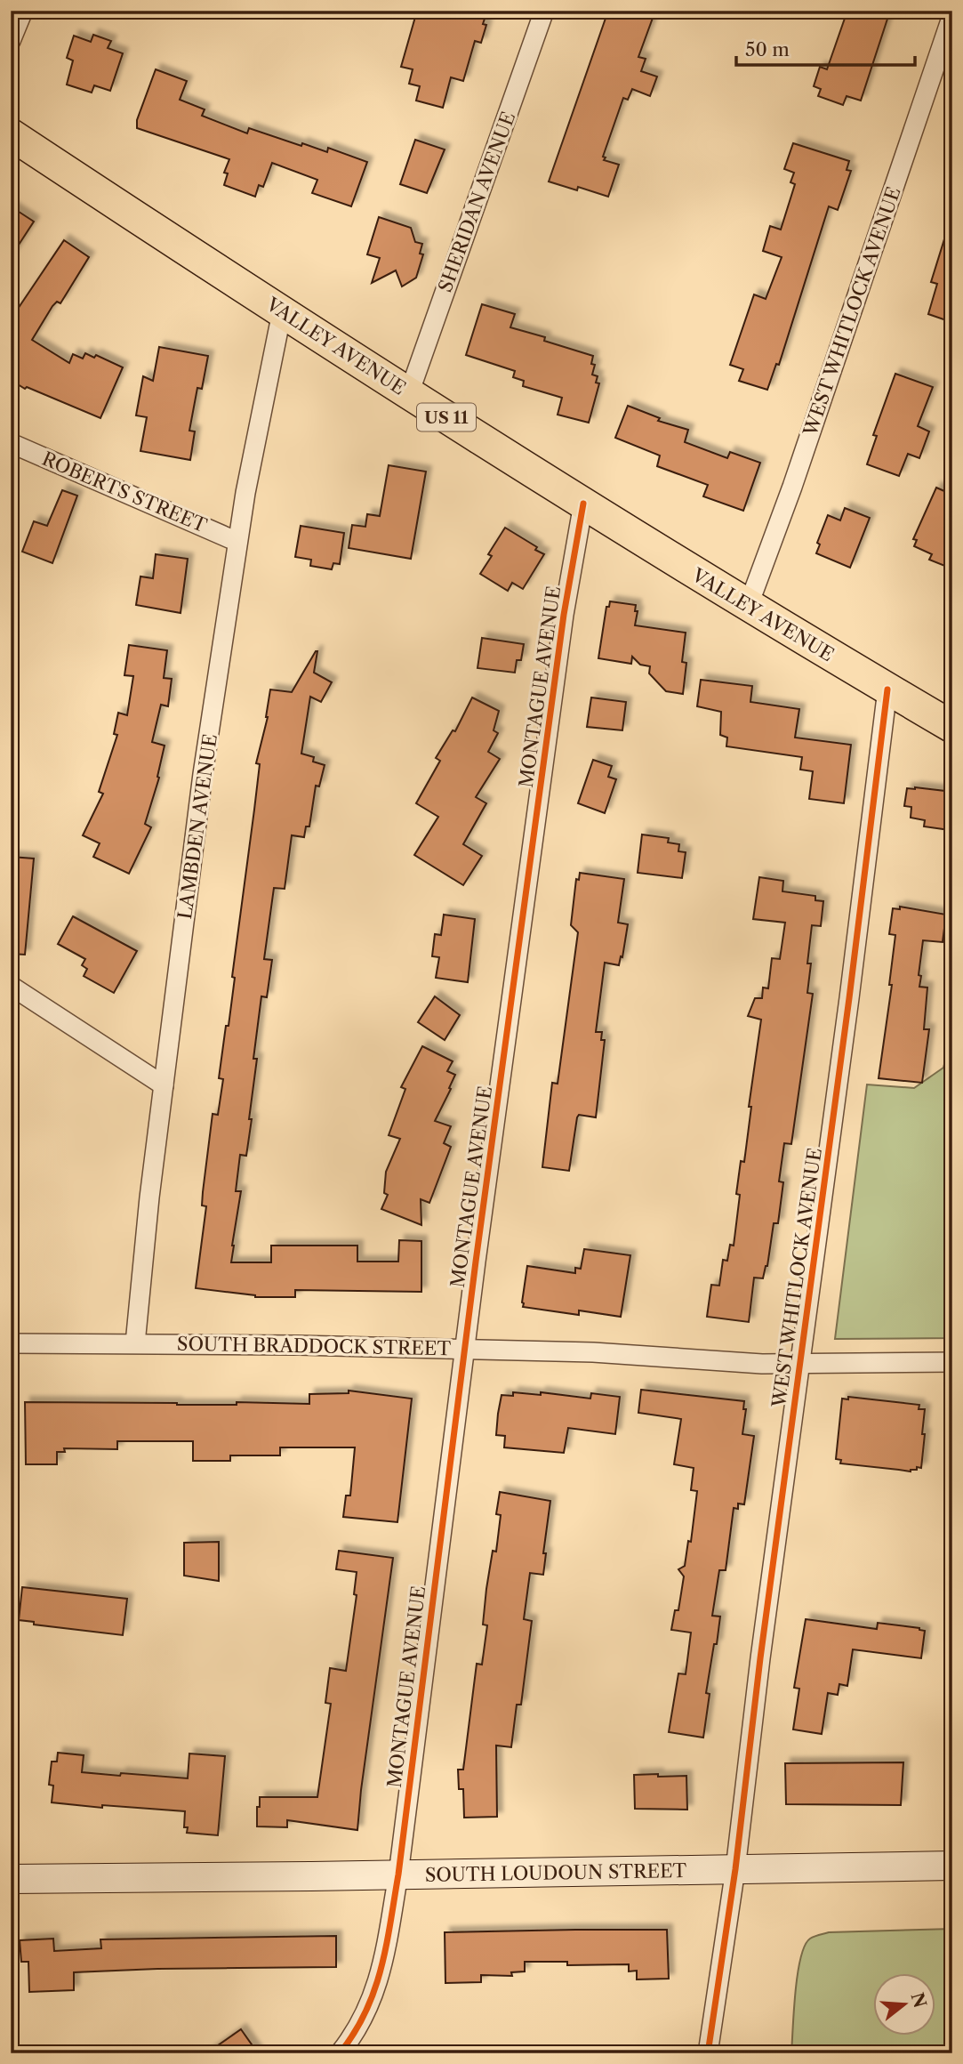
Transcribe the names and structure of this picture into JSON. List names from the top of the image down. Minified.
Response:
{"streets":{"main road":["VALLEY AVENUE","US 11"],"street":["SHERIDAN AVENUE","WEST WHITLOCK AVENUE","ROBERTS STREET","MONTAGUE AVENUE","LAMBDEN AVENUE","SOUTH BRADDOCK STREET","SOUTH LOUDOUN STREET"]},"crossings":[["SHERIDAN AVENUE","VALLEY AVENUE"],["WEST WHITLOCK AVENUE","VALLEY AVENUE"],["WEST WHITLOCK AVENUE","SOUTH BRADDOCK STREET"],["WEST WHITLOCK AVENUE","SOUTH LOUDOUN STREET"],["VALLEY AVENUE","MONTAGUE AVENUE"],["VALLEY AVENUE","LAMBDEN AVENUE"],["ROBERTS STREET","LAMBDEN AVENUE"],["MONTAGUE AVENUE","SOUTH BRADDOCK STREET"],["MONTAGUE AVENUE","SOUTH LOUDOUN STREET"],["LAMBDEN AVENUE","SOUTH BRADDOCK STREET"]],"scale_bar":"50 m","north":"right"}
